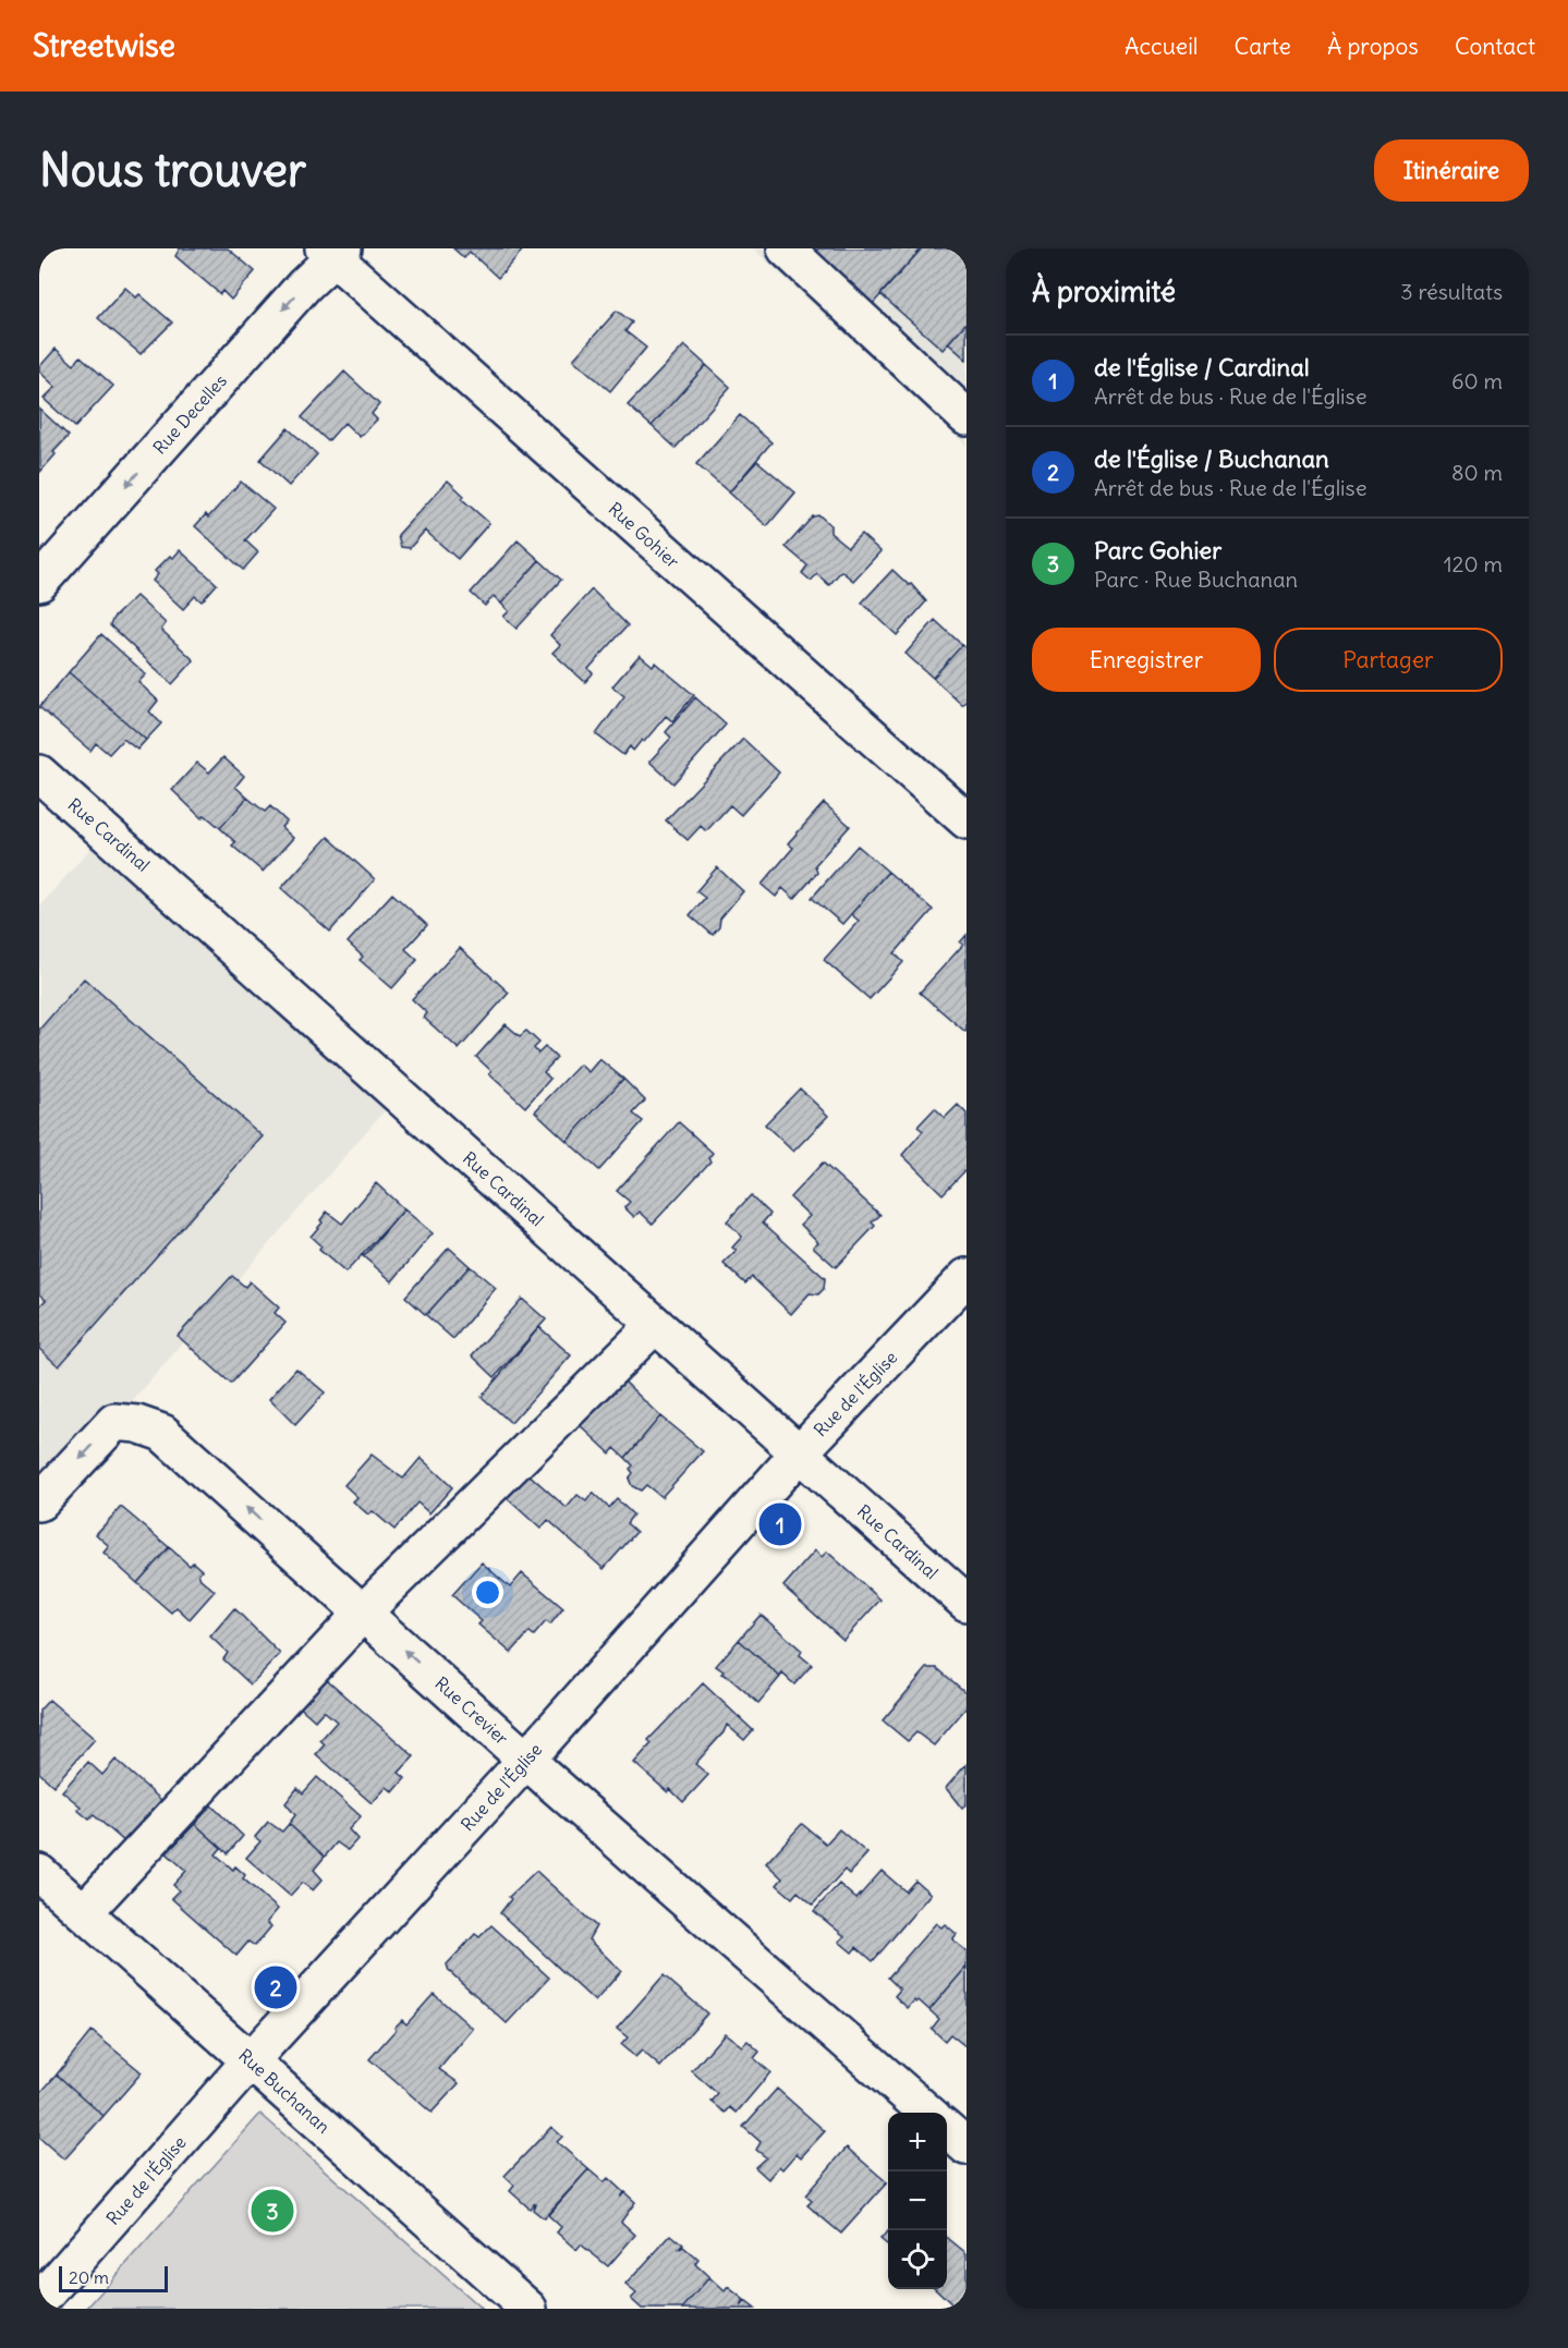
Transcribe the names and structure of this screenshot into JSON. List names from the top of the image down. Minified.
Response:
{"streets":{"street":["Rue Decelles","Rue Gohier","Rue Cardinal","Rue de l'Église","Rue Crevier","Rue Buchanan"]},"crossings":[["Rue Decelles","Rue Gohier"],["Rue Cardinal","Rue de l'Église"],["Rue de l'Église","Rue Crevier"],["Rue de l'Église","Rue Buchanan"]],"one_way":["Rue Decelles","Rue Crevier"],"scale_bar":"20 m","page":{"header":"Streetwise","nav":["Accueil","Carte","À propos","Contact"],"buttons":["Itinéraire",["Enregistrer","Partager"]],"title":"Nous trouver","heading":["À proximité","3 résultats"],"list":[{"mark":"1","name":"de l'Église / Cardinal","note":"Arrêt de bus · Rue de l'Église","value":"60 m"},{"mark":"2","name":"de l'Église / Buchanan","note":"Arrêt de bus · Rue de l'Église","value":"80 m"},{"mark":"3","name":"Parc Gohier","note":"Parc · Rue Buchanan","value":"120 m"}],"pins":["1","2","3"],"map_buttons":["+","−"],"scale":"20 m"}}
